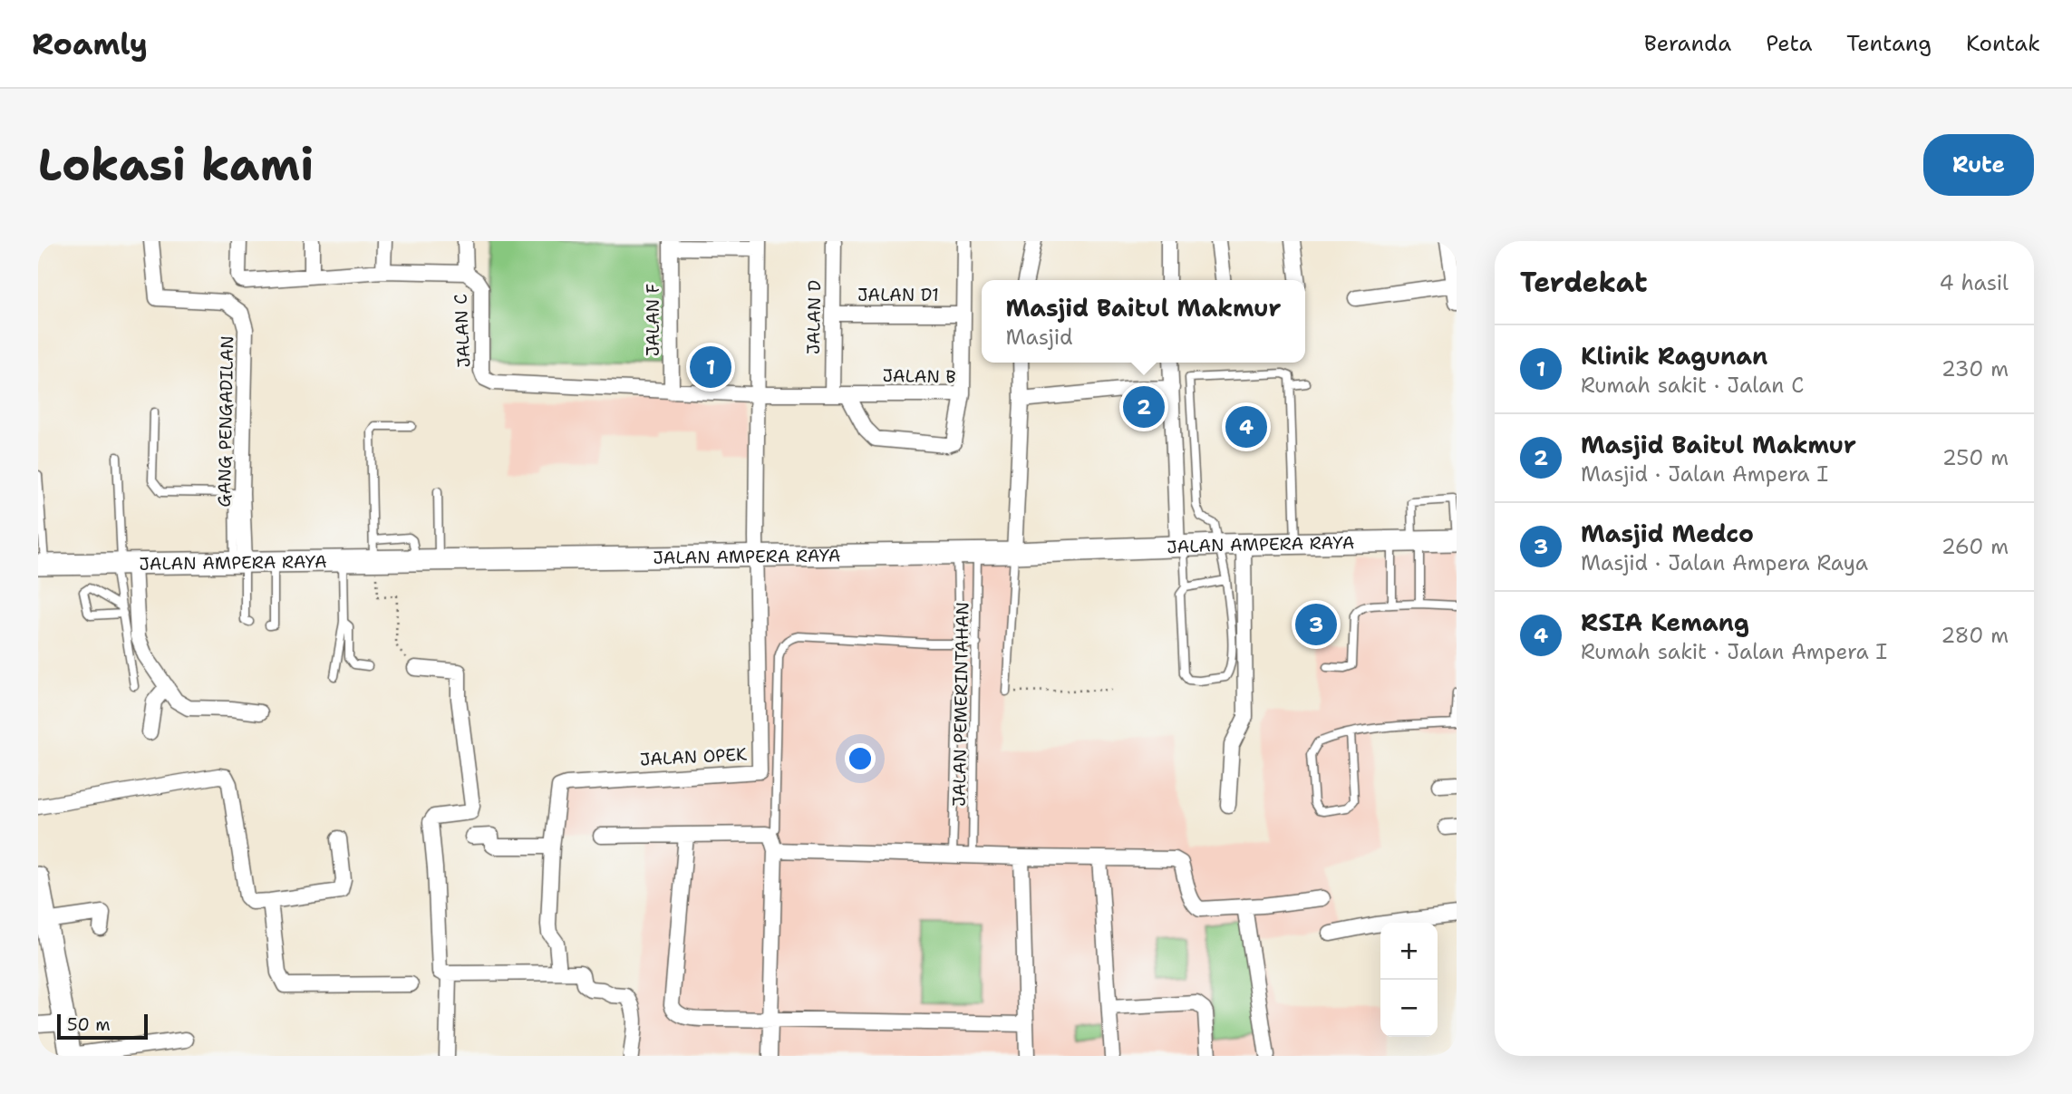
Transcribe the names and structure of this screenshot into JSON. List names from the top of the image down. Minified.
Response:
{"streets":{"street":["JALAN D1","JALAN D","JALAN F","JALAN C","JALAN B","GANG PENGADILAN","JALAN AMPERA RAYA","JALAN OPEK"],"lane":["JALAN PEMERINTAHAN"]},"crossings":[["JALAN D1","JALAN D"],["JALAN D","JALAN B"],["JALAN F","JALAN C"],["JALAN C","JALAN B"],["GANG PENGADILAN","JALAN AMPERA RAYA"],["JALAN AMPERA RAYA","JALAN PEMERINTAHAN"],["JALAN AMPERA RAYA","JALAN OPEK"]],"scale_bar":"50 m","page":{"header":"Roamly","nav":["Beranda","Peta","Tentang","Kontak"],"buttons":"Rute","title":"Lokasi kami","heading":["Terdekat","4 hasil"],"popup":["Masjid Baitul Makmur","Masjid"],"list":[{"mark":"1","name":"Klinik Ragunan","note":"Rumah sakit · Jalan C","value":"230 m"},{"mark":"2","name":"Masjid Baitul Makmur","note":"Masjid · Jalan Ampera I","value":"250 m"},{"mark":"3","name":"Masjid Medco","note":"Masjid · Jalan Ampera Raya","value":"260 m"},{"mark":"4","name":"RSIA Kemang","note":"Rumah sakit · Jalan Ampera I","value":"280 m"}],"pins":["1","2","4","3"],"map_buttons":["+","−"],"scale":"50 m"}}
